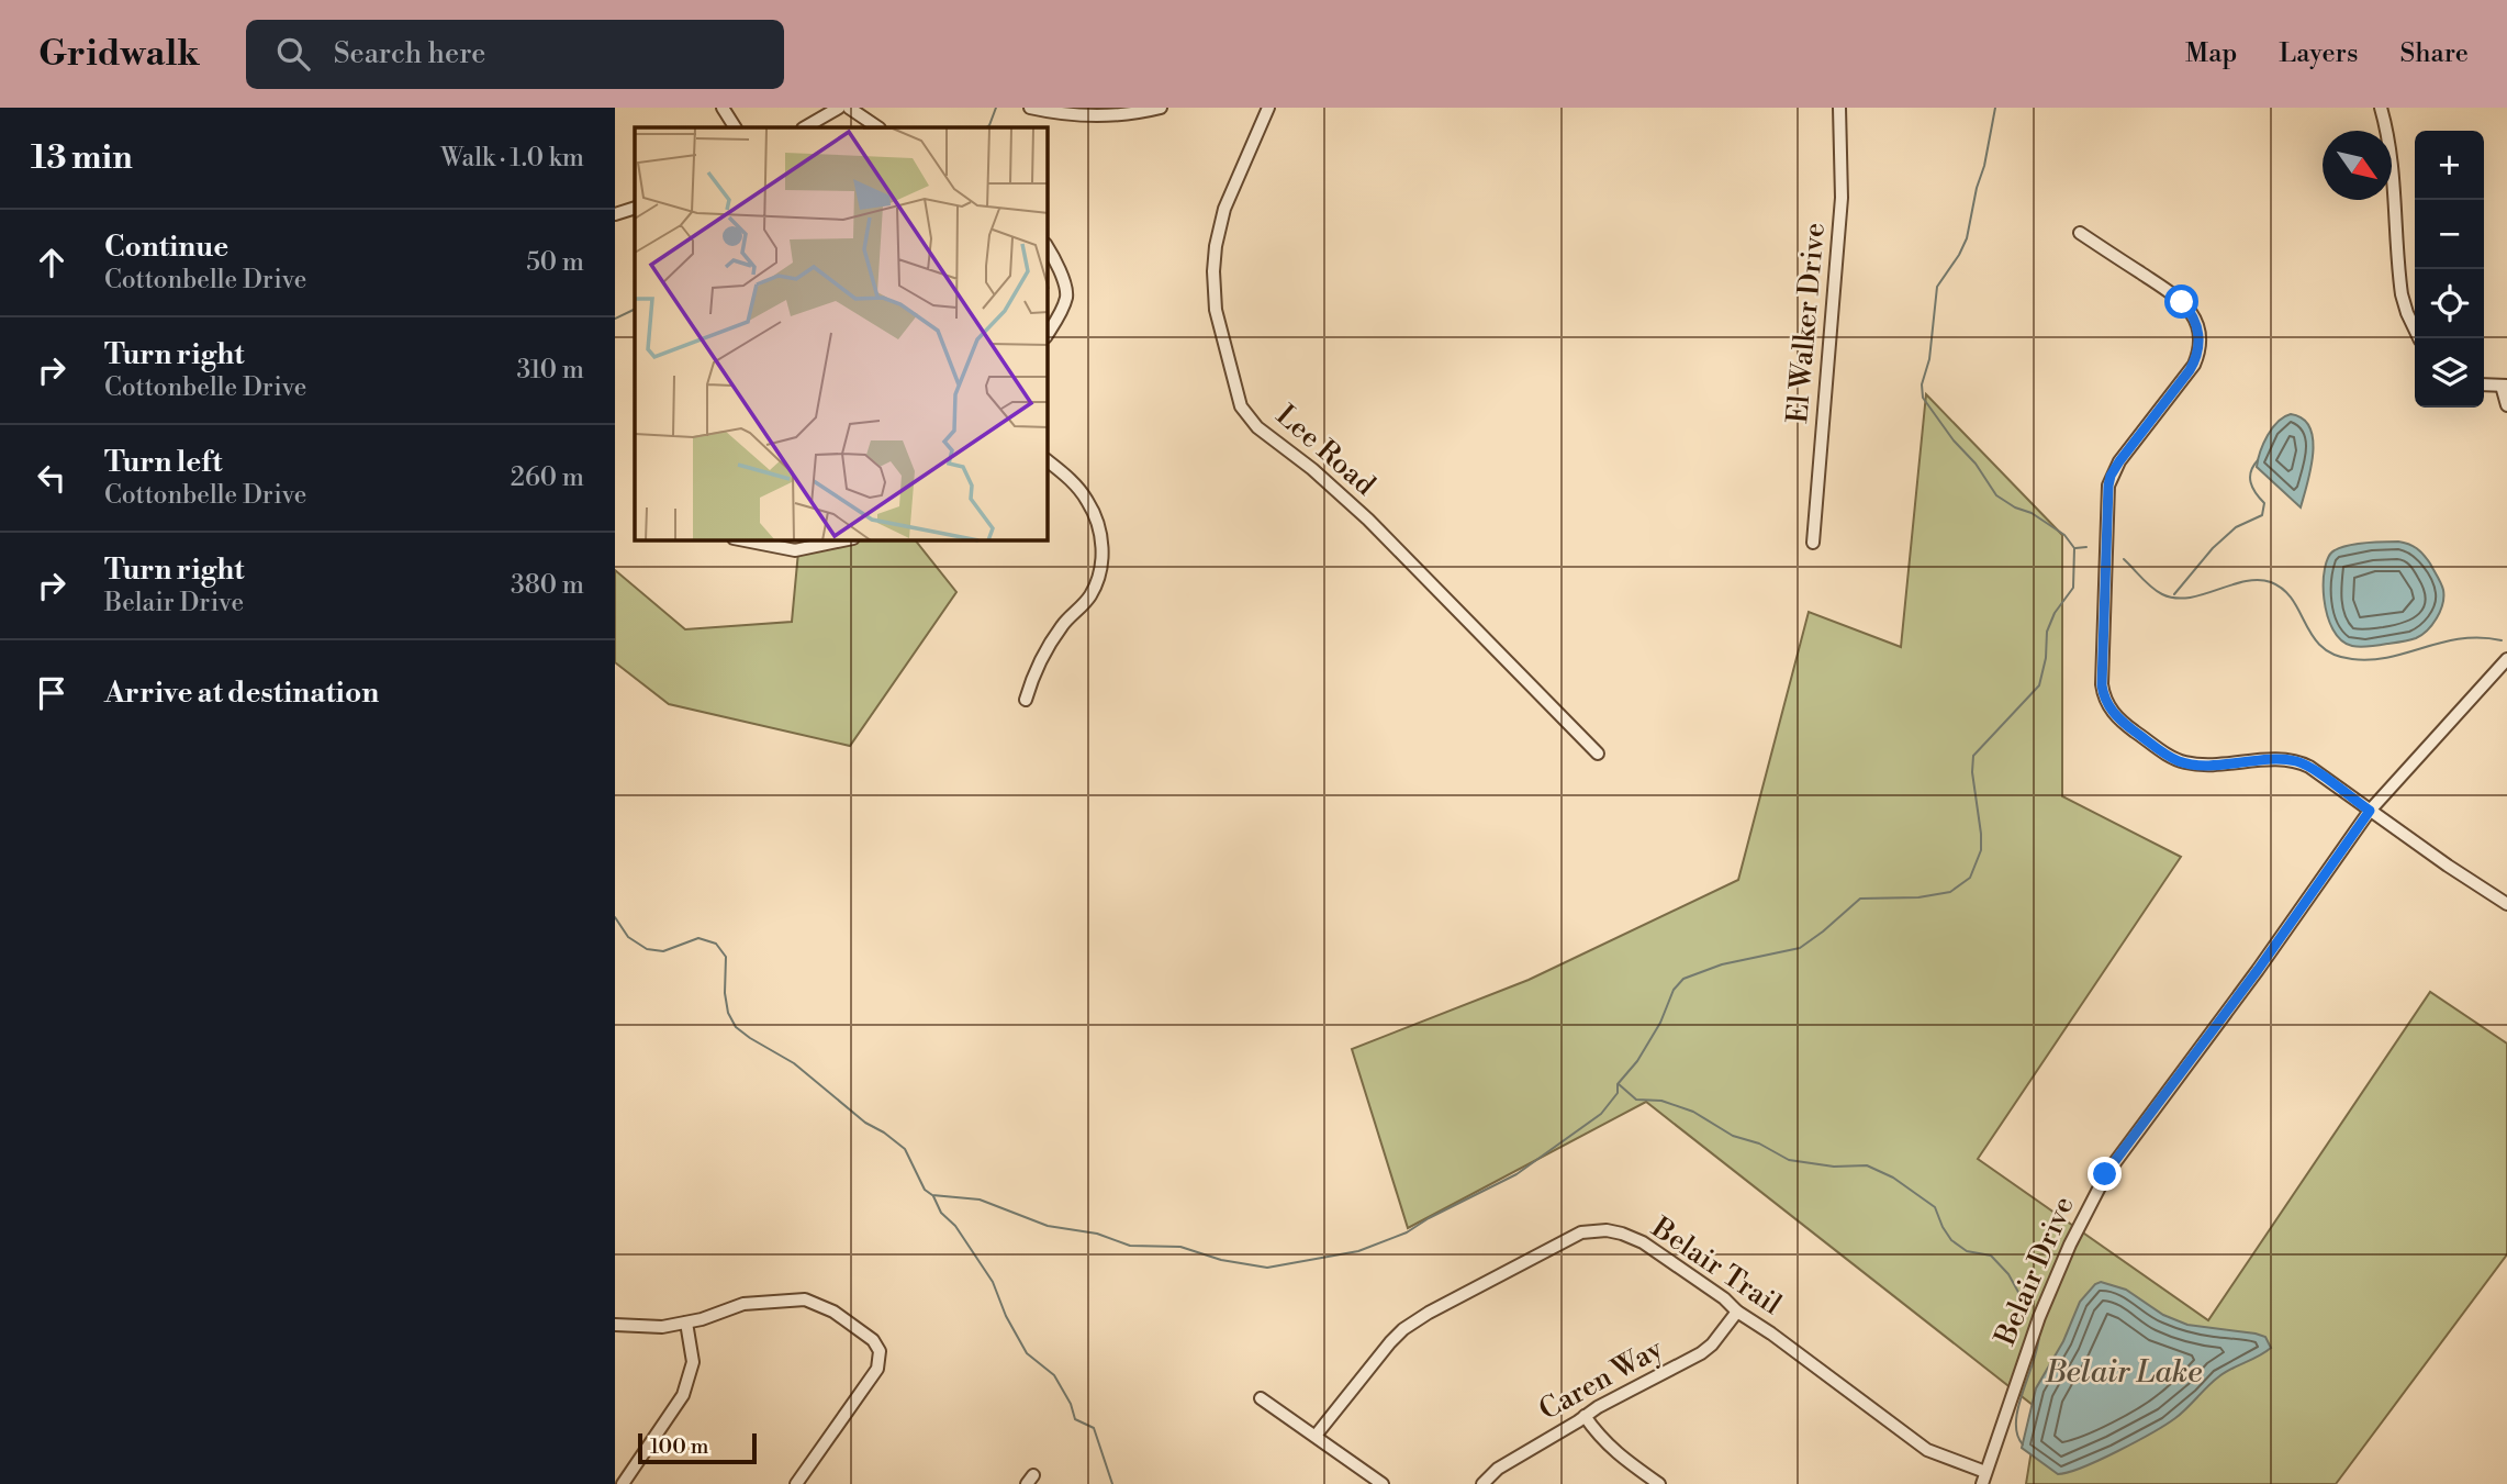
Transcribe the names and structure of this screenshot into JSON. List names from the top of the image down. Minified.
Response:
{"streets":{"street":["El Walker Drive","Lee Road","Belair Trail","Belair Drive","Caren Way"]},"crossings":[["Belair Trail","Belair Drive"],["Belair Trail","Caren Way"]],"water":["Belair Lake"],"scale_bar":"100 m","north":"bottom right","page":{"header":"Gridwalk","search":"Search here","nav":["Map","Layers","Share"],"heading":["13 min","Walk · 1.0 km"],"map_buttons":["+","−"],"list":[["Continue","Cottonbelle Drive","50 m"],["Turn right","Cottonbelle Drive","310 m"],["Turn left","Cottonbelle Drive","260 m"],["Turn right","Belair Drive","380 m"],"Arrive at destination"],"scale":"100 m"}}
